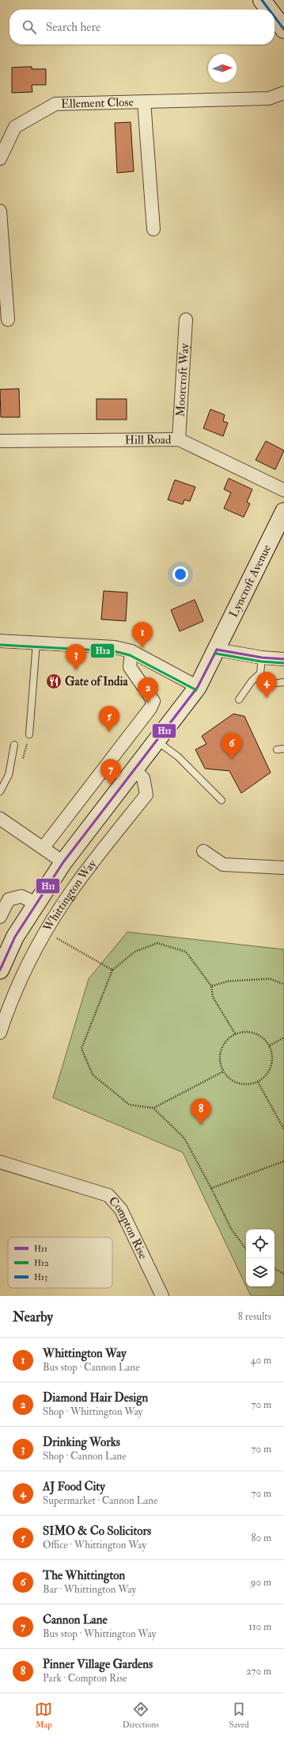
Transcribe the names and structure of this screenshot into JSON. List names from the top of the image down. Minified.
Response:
{"streets":{"street":["Ellement Close","Moorcroft Way","Hill Road","Lyncroft Avenue","Whittington Way","Compton Rise"]},"crossings":[["Moorcroft Way","Hill Road"],["Lyncroft Avenue","Whittington Way"]],"places":{"restaurant":["Gate of India"]},"lines":["transit line H13","transit line H12","transit line H11"],"legend":["H11","H12","H13"],"north":"right","page":{"search":"Search here","pins":["1","3","4","2","5","6","7","8"],"heading":["Nearby","8 results"],"list":[{"mark":"1","name":"Whittington Way","note":"Bus stop · Cannon Lane","value":"40 m"},{"mark":"2","name":"Diamond Hair Design","note":"Shop · Whittington Way","value":"70 m"},{"mark":"3","name":"Drinking Works","note":"Shop · Cannon Lane","value":"70 m"},{"mark":"4","name":"AJ Food City","note":"Supermarket · Cannon Lane","value":"70 m"},{"mark":"5","name":"SIMO & Co Solicitors","note":"Office · Whittington Way","value":"80 m"},{"mark":"6","name":"The Whittington","note":"Bar · Whittington Way","value":"90 m"},{"mark":"7","name":"Cannon Lane","note":"Bus stop · Whittington Way","value":"110 m"},{"mark":"8","name":"Pinner Village Gardens","note":"Park · Compton Rise","value":"270 m"}],"nav":["Map","Directions","Saved"]}}
